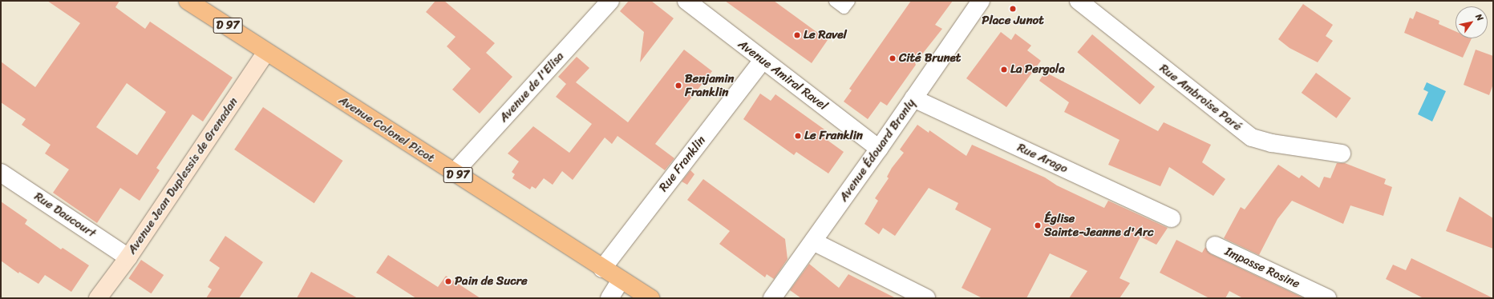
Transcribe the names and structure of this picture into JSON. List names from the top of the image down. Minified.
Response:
{"streets":{"main road":["D 97","Avenue Colonel Picot","Avenue Jean Duplessis de Grenadan"],"street":["Avenue Amiral Ravel","Avenue de l'Elisa","Rue Ambroise Paré","Avenue Édouard Branly","Rue Arago","Rue Franklin","Rue Daucourt","Impasse Rosine"]},"crossings":[["Avenue Amiral Ravel","Avenue Édouard Branly"],["Avenue Amiral Ravel","Rue Franklin"],["Avenue de l'Elisa","Avenue Colonel Picot"],["Avenue Colonel Picot","Rue Franklin"],["Avenue Colonel Picot","Avenue Jean Duplessis de Grenadan"],["Avenue Édouard Branly","Rue Arago"],["Avenue Jean Duplessis de Grenadan","Rue Daucourt"]],"places":["Place Junot","Le Ravel","Cité Brunet","La Pergola","Benjamin Franklin","Le Franklin","Église Sainte-Jeanne d'Arc","Pain de Sucre"],"north":"top right"}
